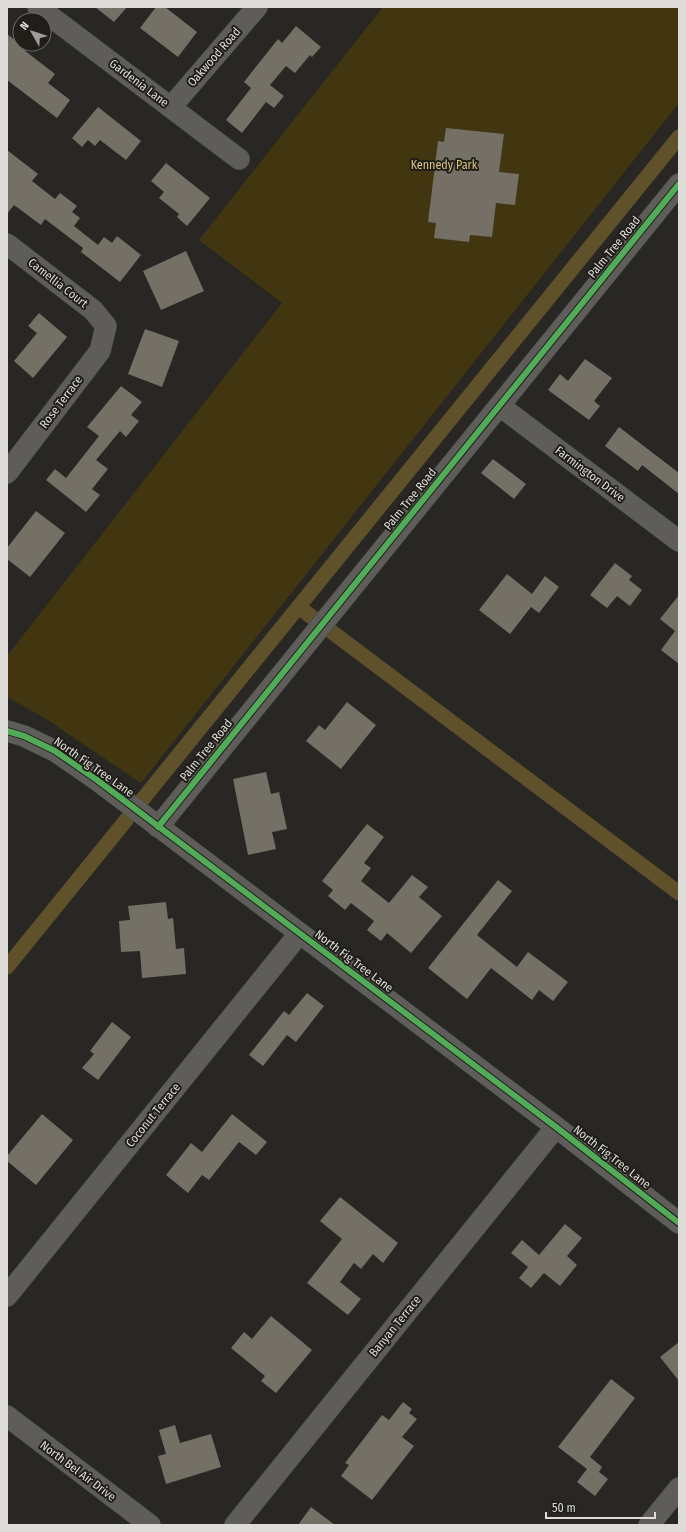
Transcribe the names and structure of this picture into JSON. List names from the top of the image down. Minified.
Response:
{"streets":{"street":["Oakwood Road","Gardenia Lane","Palm Tree Road","Camellia Court","Rose Terrace","Farmington Drive","North Fig Tree Lane","Coconut Terrace","Banyan Terrace","North Bel Air Drive"]},"crossings":[["Oakwood Road","Gardenia Lane"],["Palm Tree Road","Farmington Drive"],["Palm Tree Road","North Fig Tree Lane"],["Camellia Court","Rose Terrace"],["North Fig Tree Lane","Coconut Terrace"],["North Fig Tree Lane","Banyan Terrace"]],"parks":["Kennedy Park"],"scale_bar":"50 m","north":"top left"}
